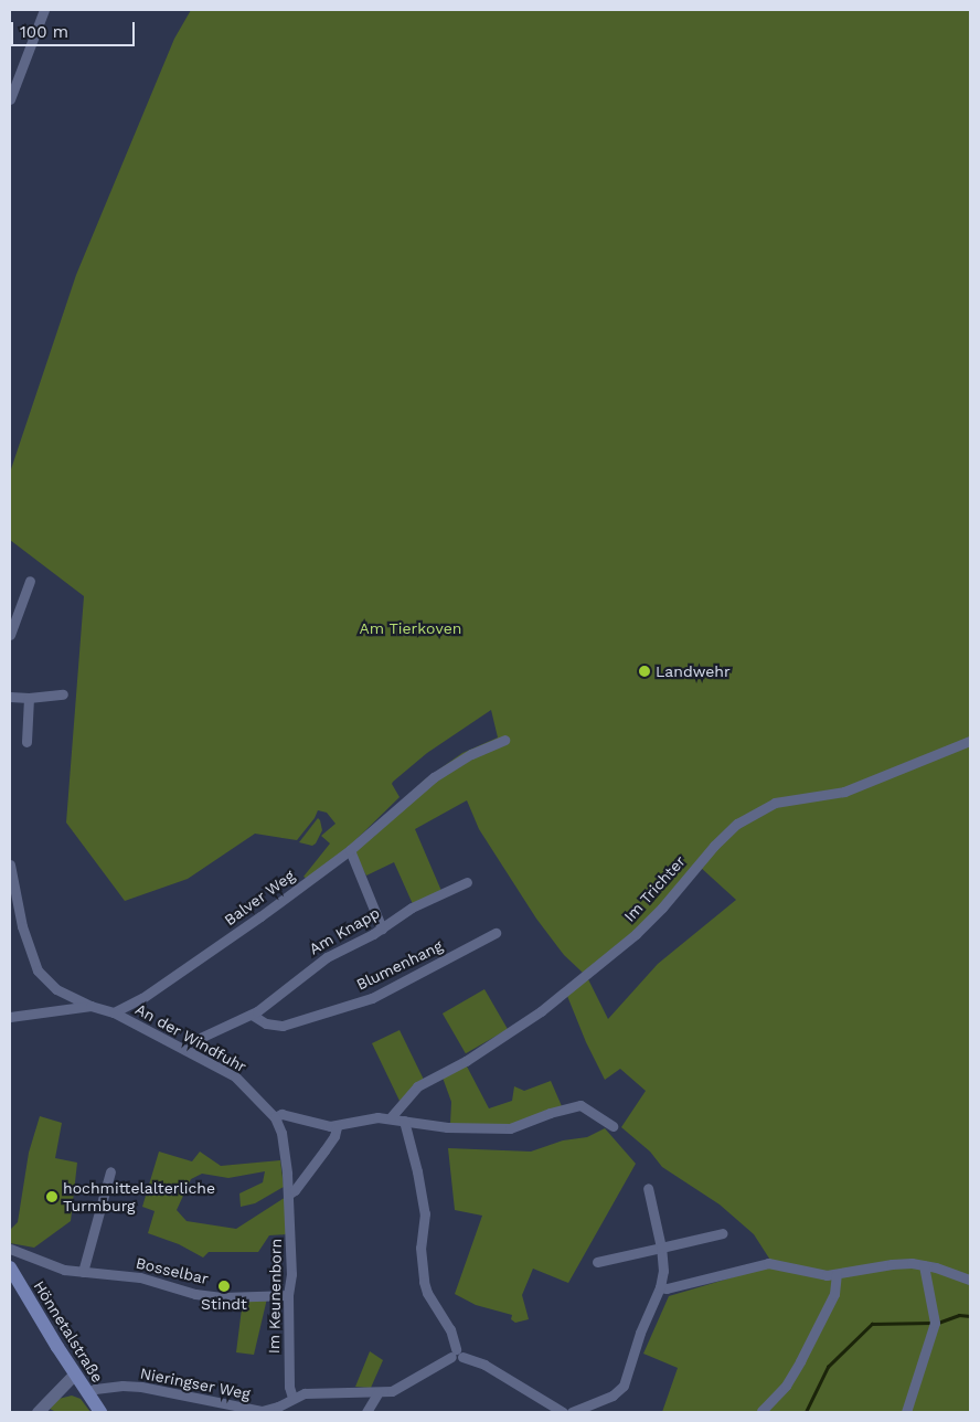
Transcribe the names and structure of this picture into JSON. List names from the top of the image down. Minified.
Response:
{"streets":{"main road":["Hönnetalstraße"],"street":["Im Trichter","Balver Weg","Am Knapp","Blumenhang","An der Windfuhr","Bosselbar","Im Keunenborn","Nieringser Weg"]},"crossings":[["Balver Weg","An der Windfuhr"],["Am Knapp","Blumenhang"],["Am Knapp","An der Windfuhr"],["An der Windfuhr","Im Keunenborn"],["Bosselbar","Im Keunenborn"],["Im Keunenborn","Nieringser Weg"],["Hönnetalstraße","Nieringser Weg"]],"parks":["Am Tierkoven"],"places":["Landwehr","hochmittelalterliche Turmburg","Stindt"],"scale_bar":"100 m"}
